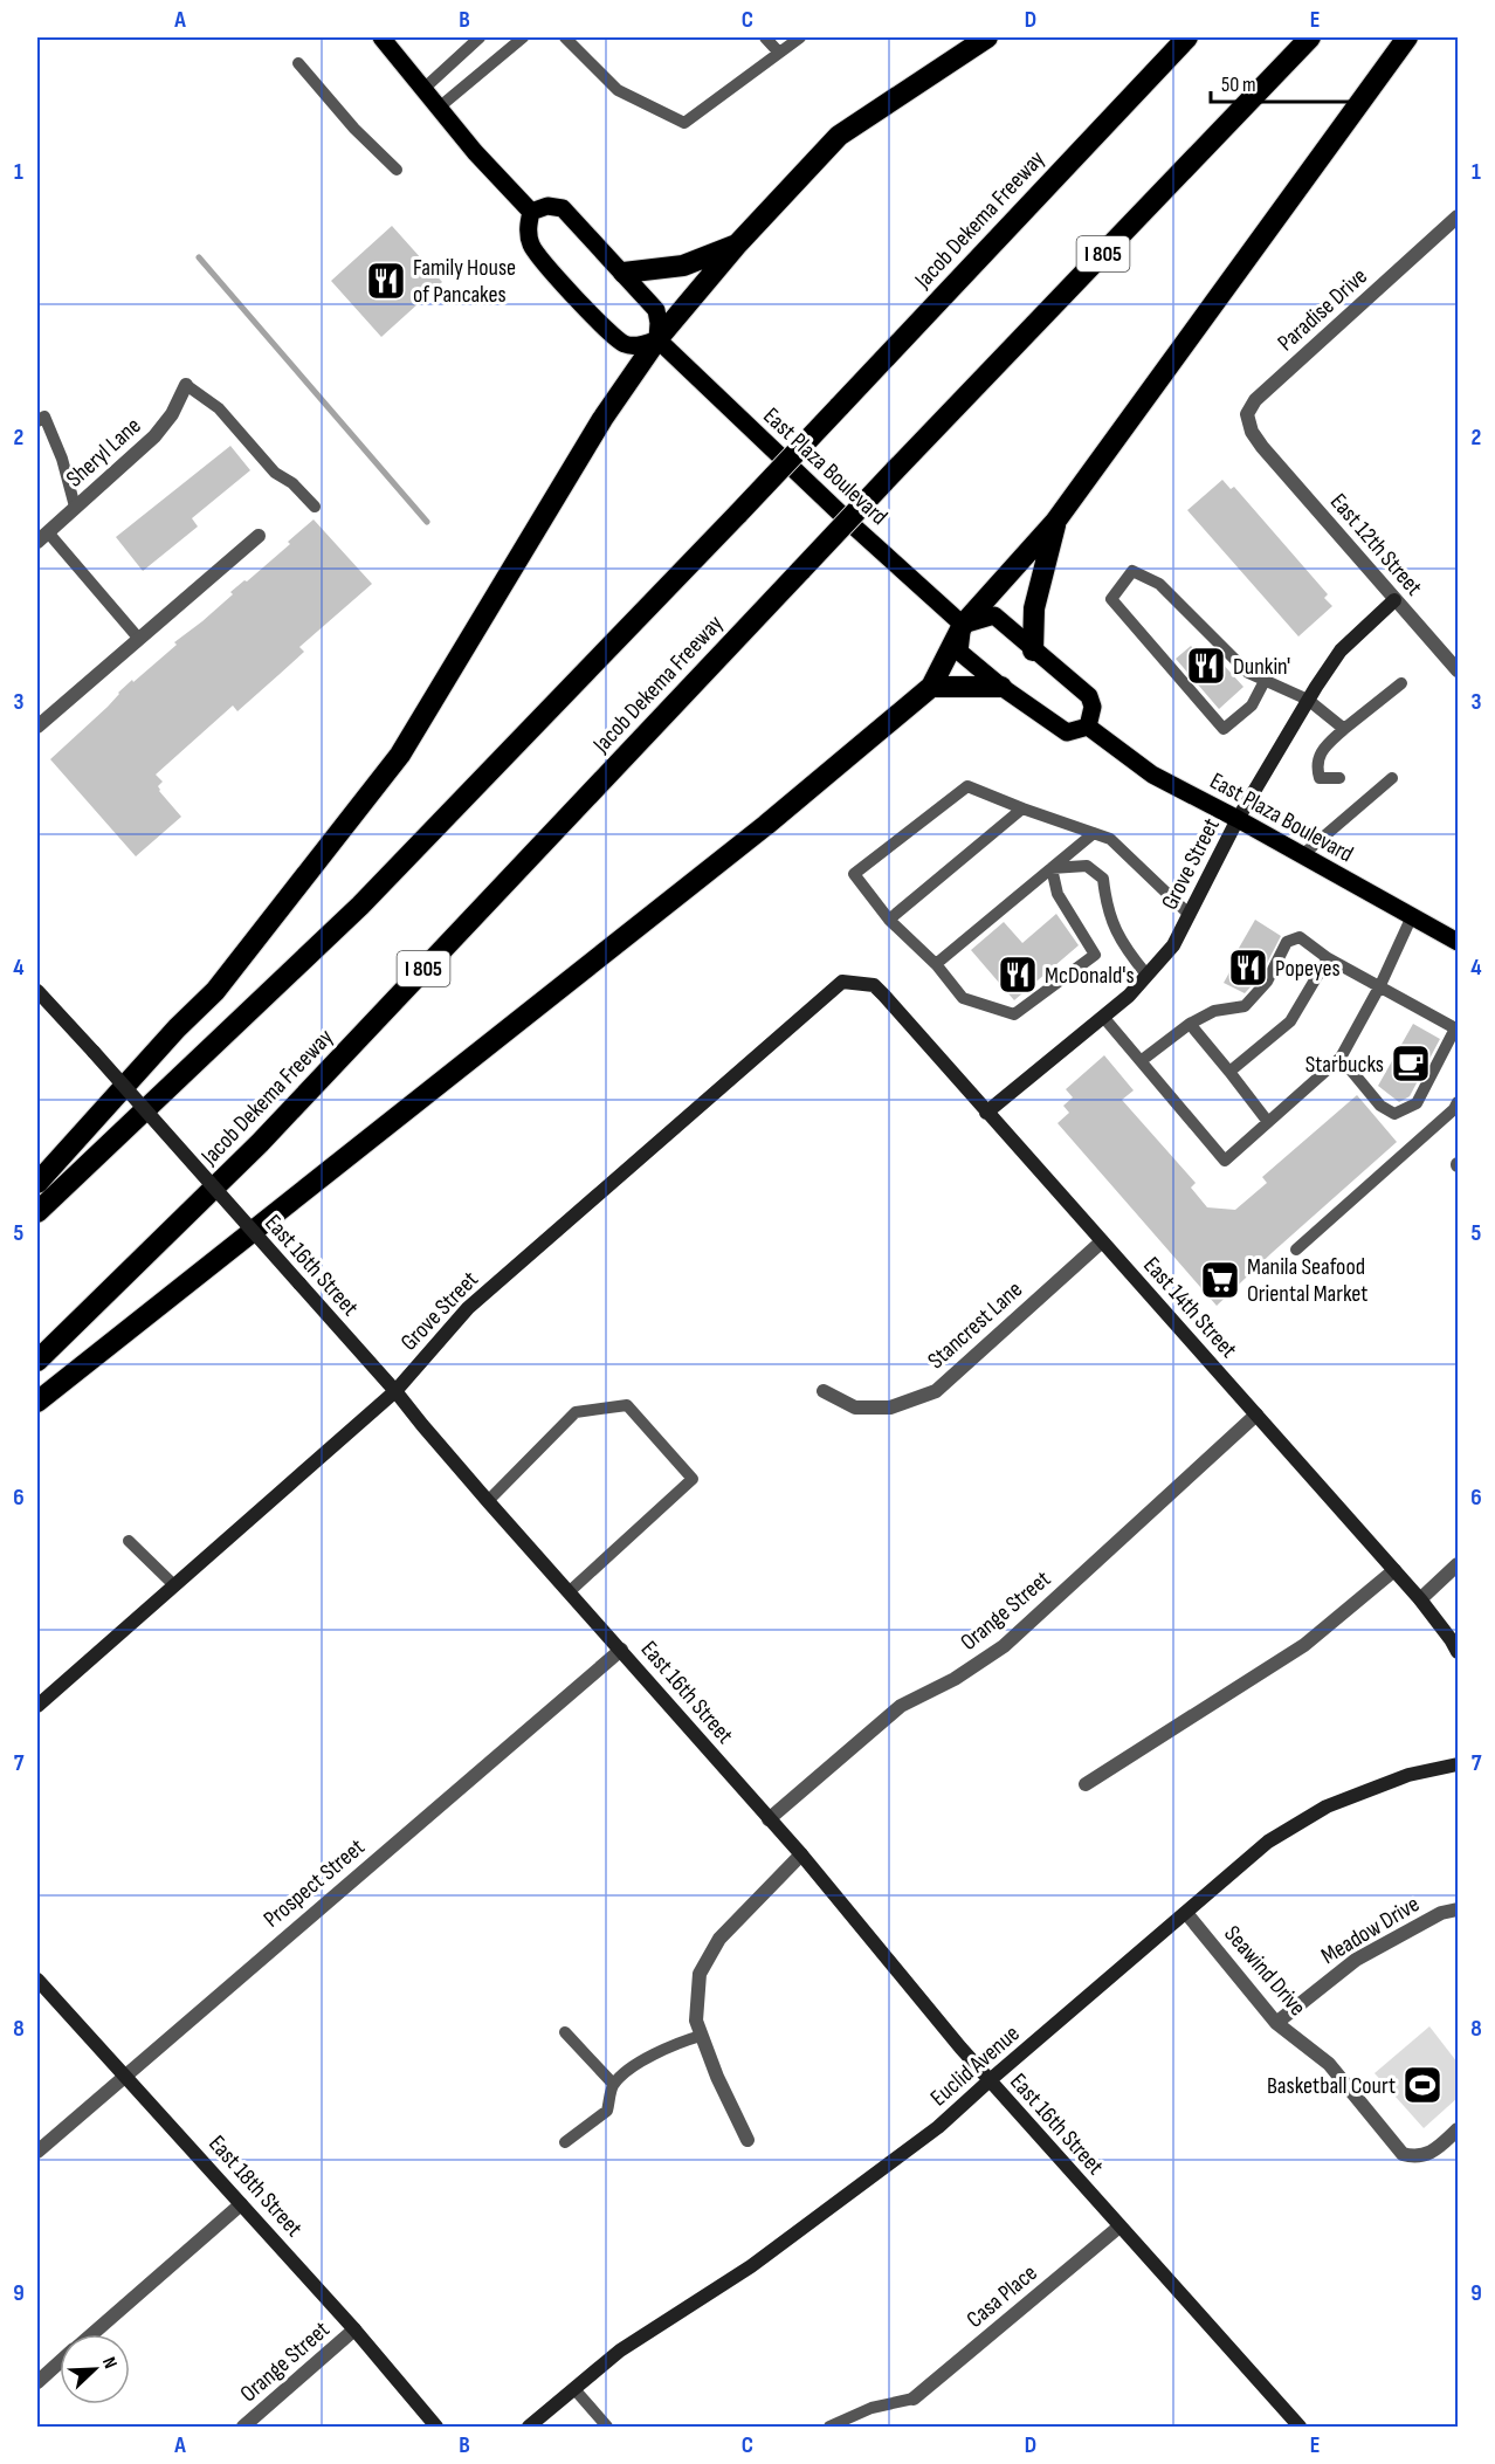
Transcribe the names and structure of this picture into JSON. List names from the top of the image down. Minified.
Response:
{"streets":{"highway":["Jacob Dekema Freeway","I 805"],"main road":["East Plaza Boulevard"],"street":["Paradise Drive","Sheryl Lane","East 12th Street","Grove Street","East 16th Street","East 14th Street","Stancrest Lane","Orange Street","Prospect Street","Meadow Drive","Seawind Drive","Euclid Avenue","East 18th Street","Casa Place"]},"crossings":[["Paradise Drive","East 12th Street"],["East Plaza Boulevard","Grove Street"],["East 12th Street","Grove Street"],["Grove Street","East 16th Street"],["Grove Street","East 14th Street"],["East 16th Street","Orange Street"],["East 16th Street","Prospect Street"],["East 16th Street","Euclid Avenue"],["East 16th Street","Casa Place"],["East 14th Street","Stancrest Lane"],["East 14th Street","Orange Street"],["Orange Street","East 18th Street"],["Prospect Street","East 18th Street"],["Meadow Drive","Seawind Drive"],["Seawind Drive","Euclid Avenue"]],"places":{"restaurant":["Family House of Pancakes","Dunkin'","Popeyes","McDonald's"],"cafe":["Starbucks"],"supermarket":["Manila Seafood Oriental Market"],"sports":["Basketball Court"]},"scale_bar":"50 m","north":"top right","grid":{"columns":["A","B","C","D","E"],"rows":["1","2","3","4","5","6","7","8","9"]}}
